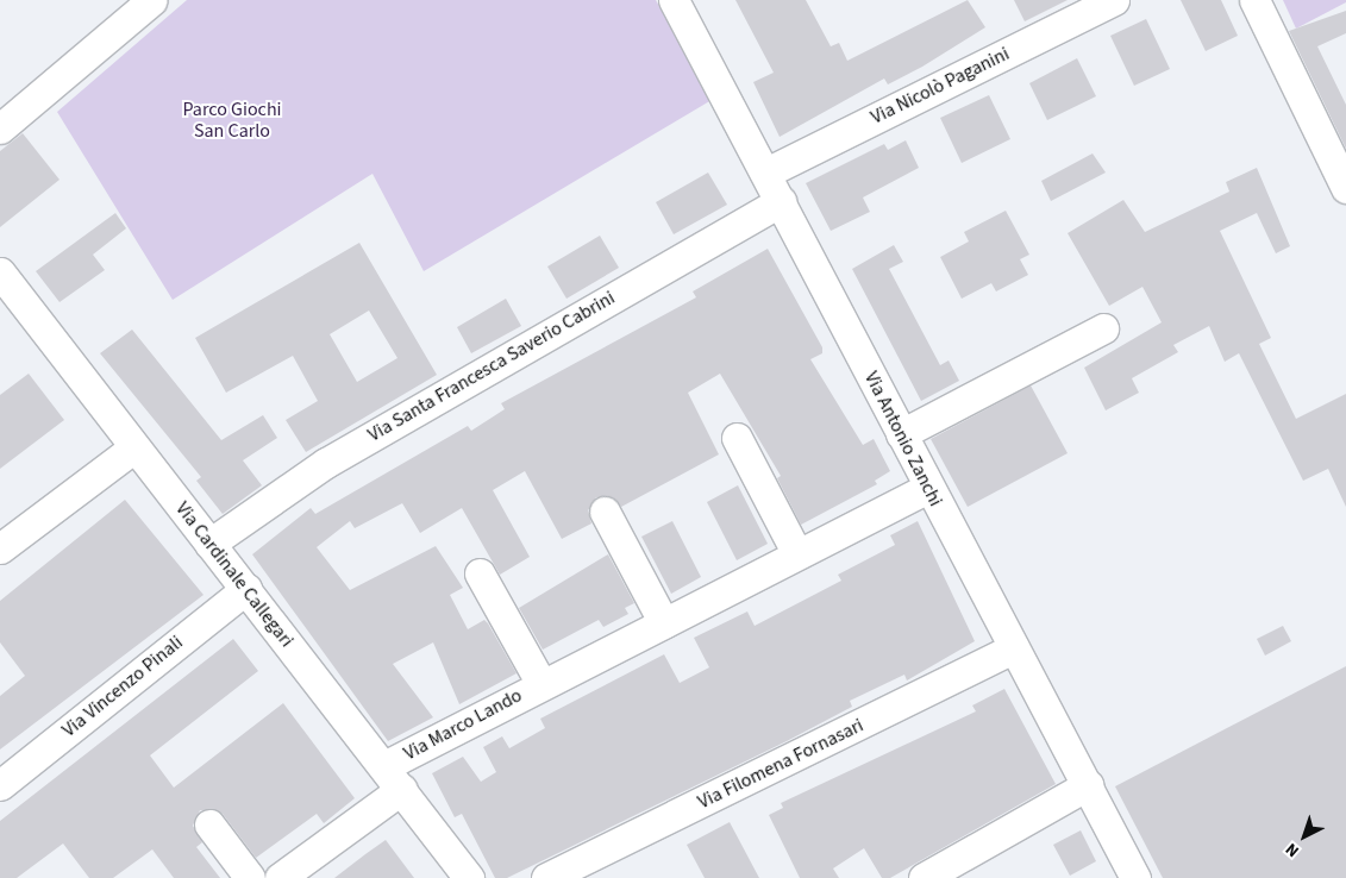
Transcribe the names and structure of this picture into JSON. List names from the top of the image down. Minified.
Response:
{"streets":{"street":["Via Nicolò Paganini","Via Santa Francesca Saverio Cabrini","Via Antonio Zanchi","Via Cardinale Callegari","Via Vincenzo Pinali","Via Marco Lando","Via Filomena Fornasari"]},"crossings":[["Via Nicolò Paganini","Via Antonio Zanchi"],["Via Santa Francesca Saverio Cabrini","Via Antonio Zanchi"],["Via Santa Francesca Saverio Cabrini","Via Cardinale Callegari"],["Via Antonio Zanchi","Via Marco Lando"],["Via Antonio Zanchi","Via Filomena Fornasari"],["Via Cardinale Callegari","Via Vincenzo Pinali"],["Via Cardinale Callegari","Via Marco Lando"]],"parks":["Parco Giochi San Carlo"],"north":"bottom left"}
